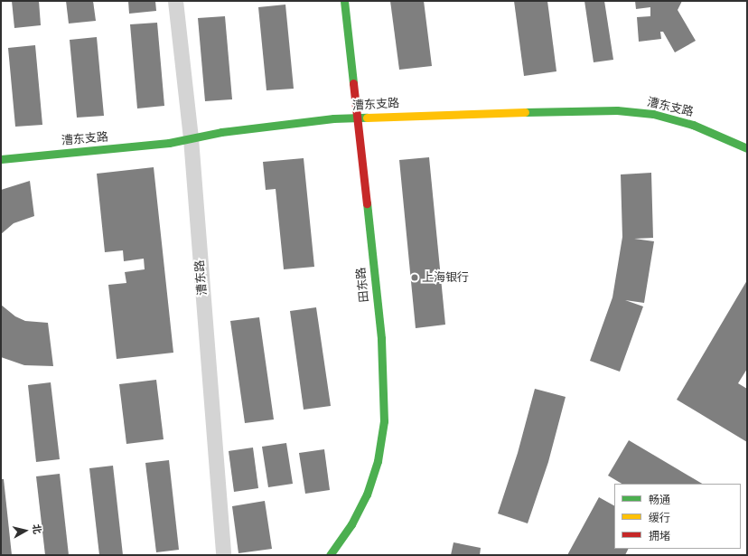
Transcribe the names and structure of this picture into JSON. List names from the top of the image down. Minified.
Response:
{"streets":{"street":["漕东支路","漕东路","田东路"]},"crossings":[["漕东支路","漕东路"],["漕东支路","田东路"]],"places":["上海银行"],"legend":["畅通","缓行","拥堵"],"north":"right"}
